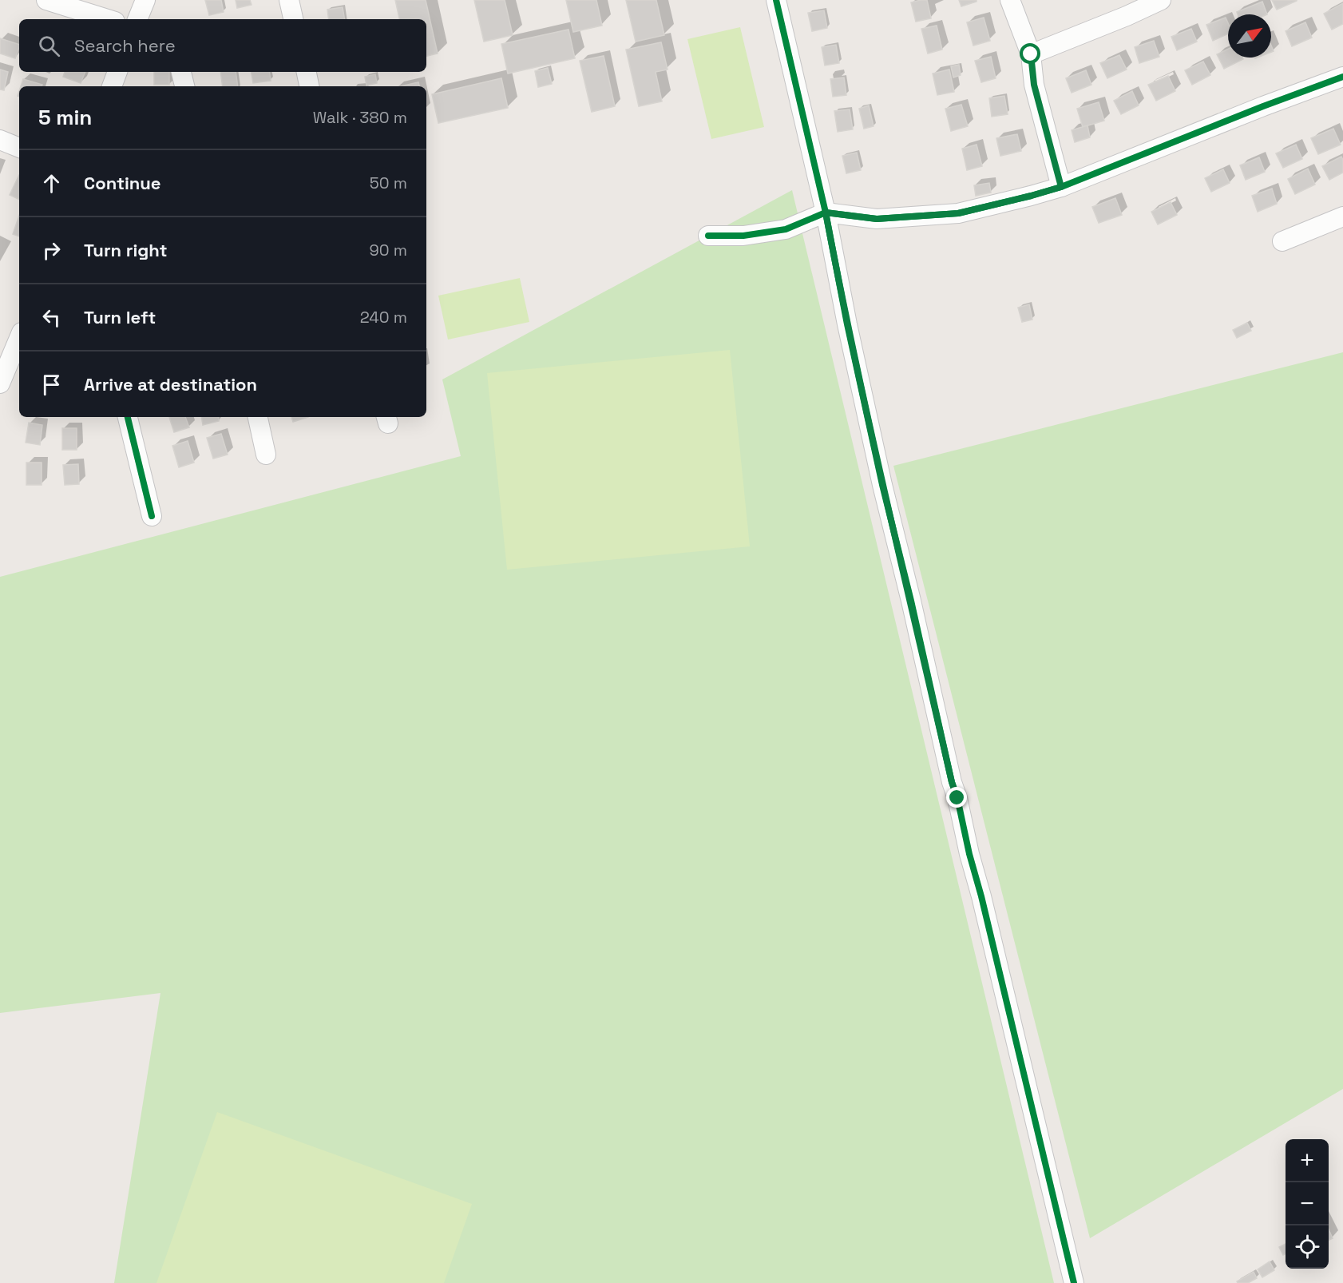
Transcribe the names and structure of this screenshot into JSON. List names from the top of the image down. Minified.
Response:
{"north":"top right","page":{"search":"Search here","heading":["5 min","Walk · 380 m"],"list":[["Continue","50 m"],["Turn right","90 m"],["Turn left","240 m"],"Arrive at destination"],"map_buttons":["+","−"]}}
